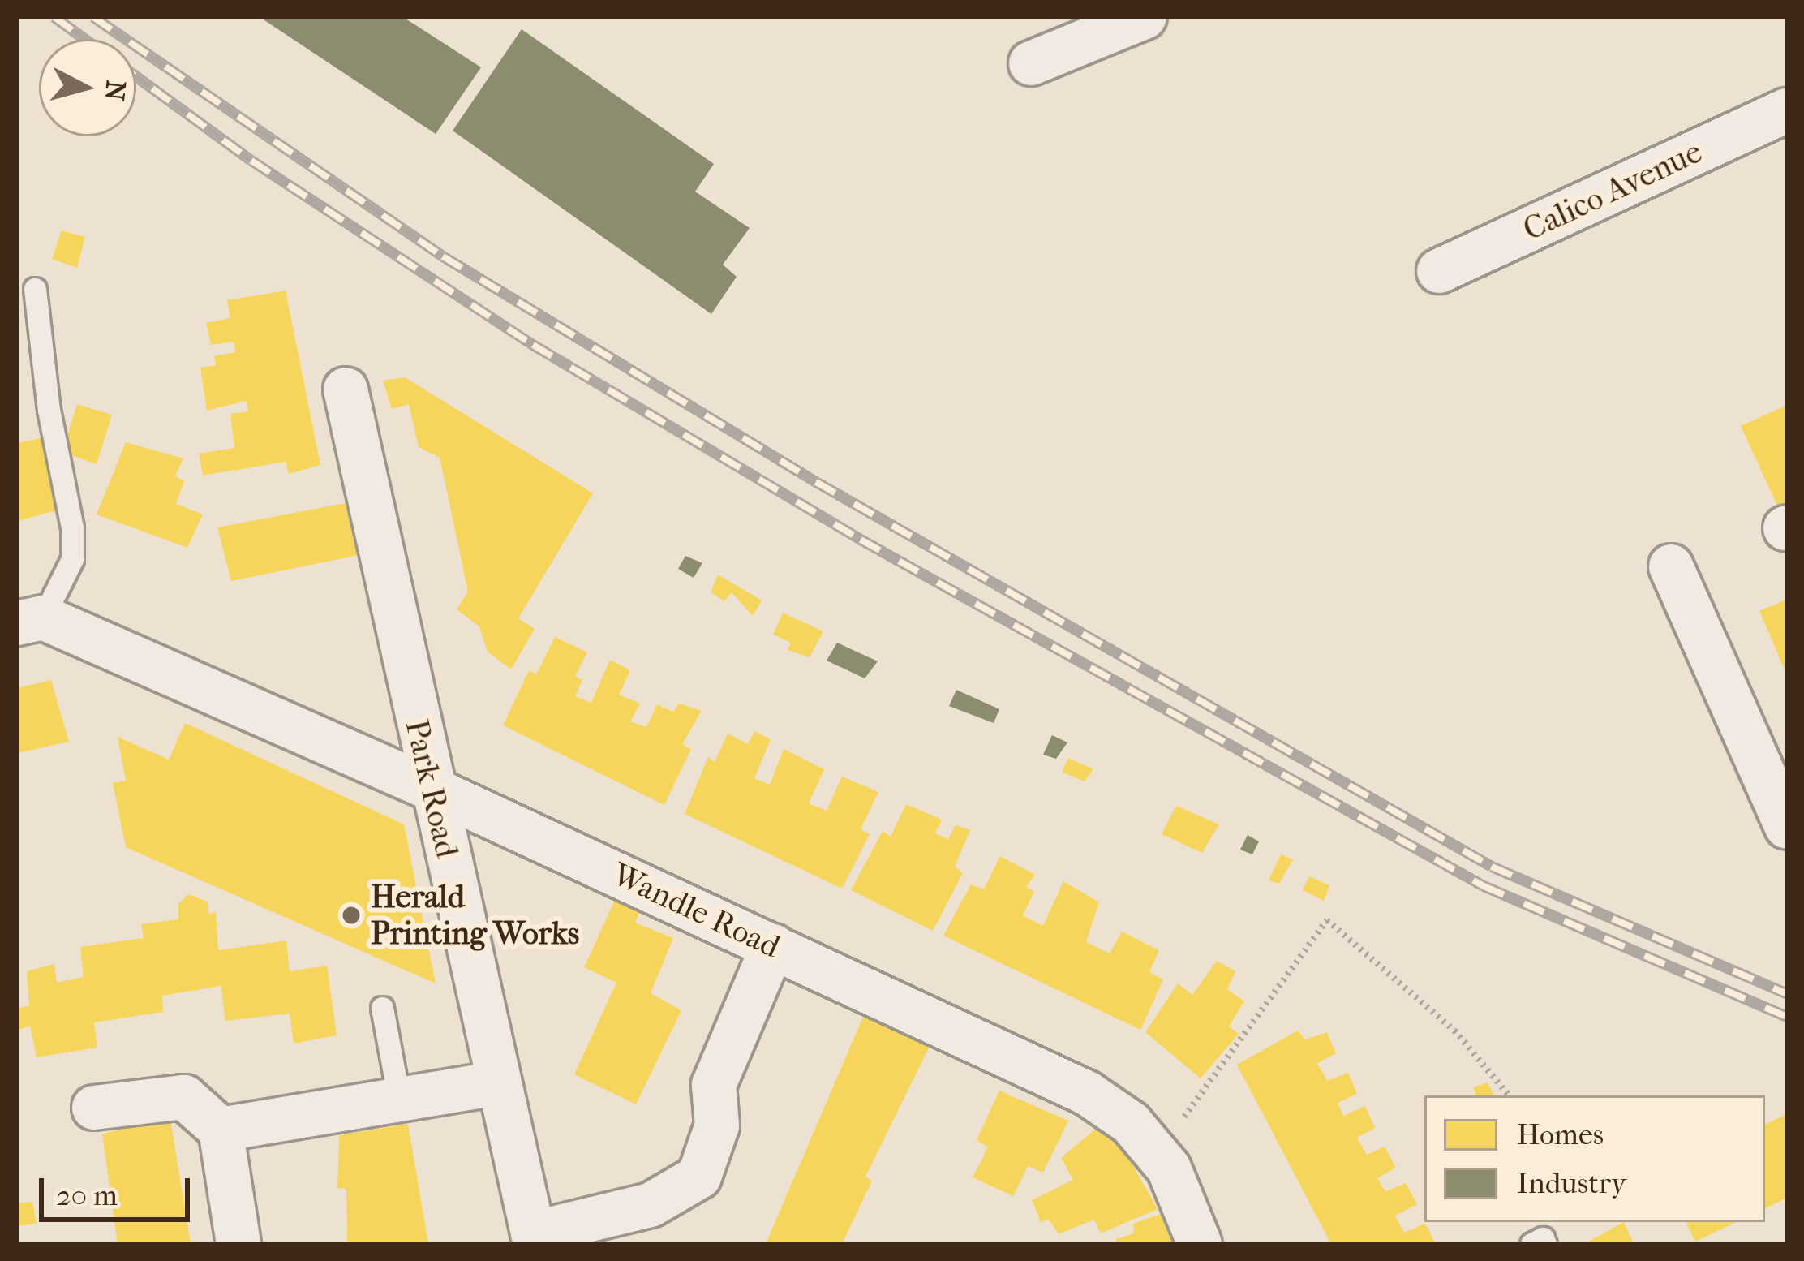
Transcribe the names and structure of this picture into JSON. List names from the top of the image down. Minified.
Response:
{"streets":{"street":["Calico Avenue","Park Road","Wandle Road"]},"crossings":[["Park Road","Wandle Road"]],"places":["Herald Printing Works"],"legend":["Homes","Industry"],"scale_bar":"20 m","north":"right"}
